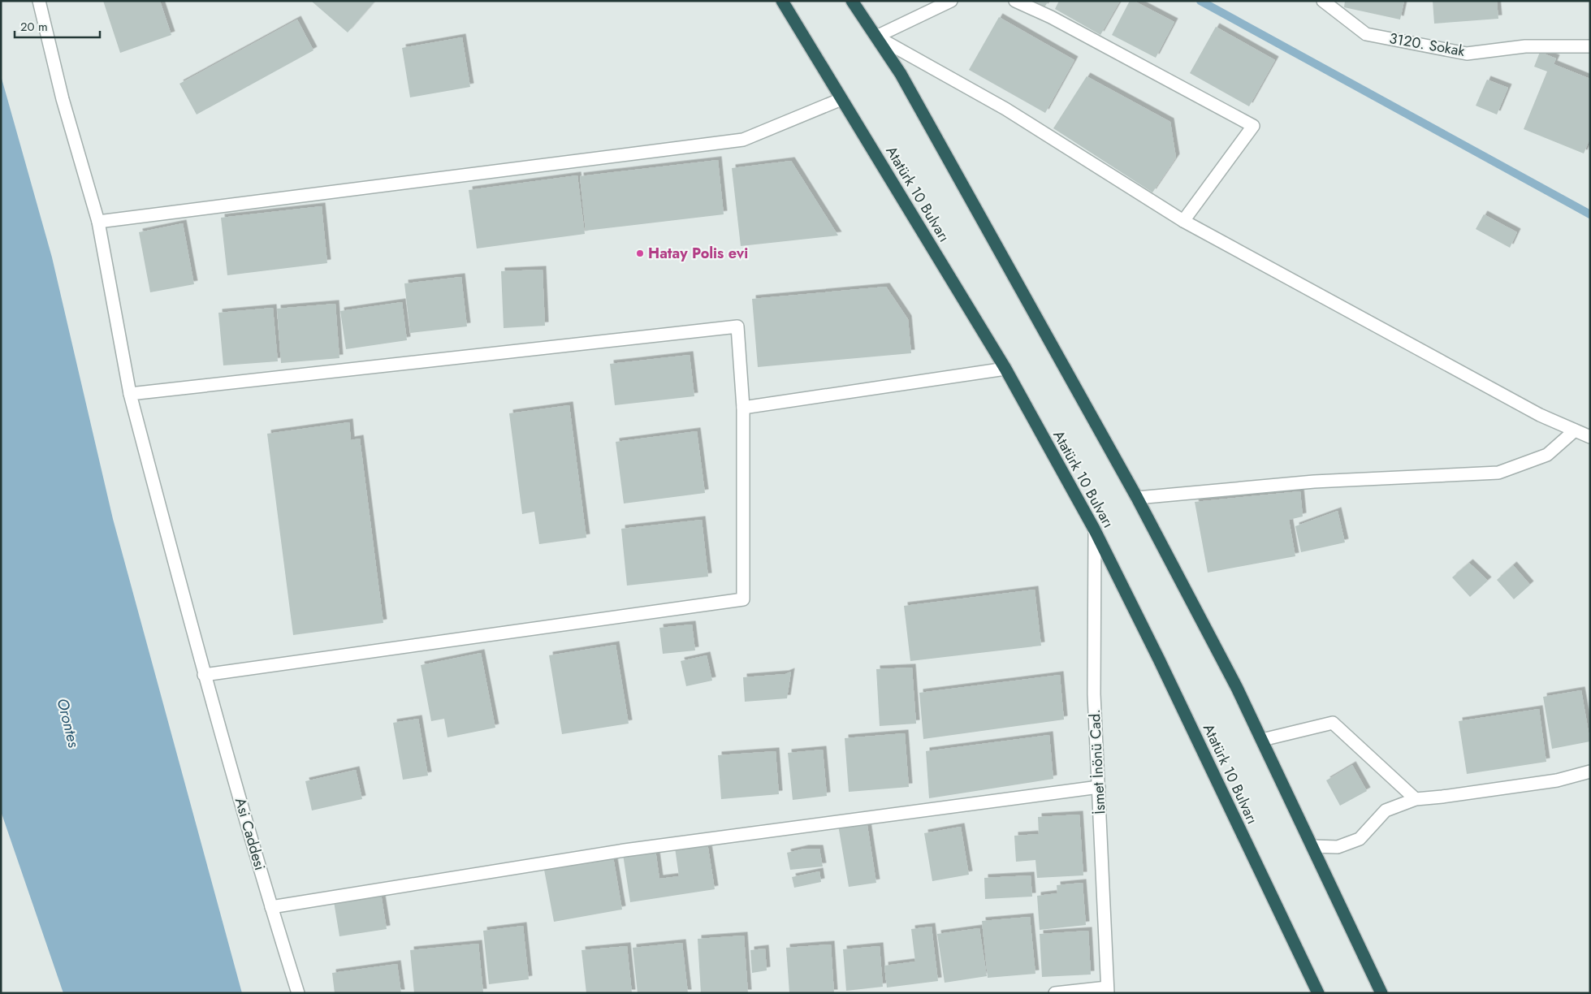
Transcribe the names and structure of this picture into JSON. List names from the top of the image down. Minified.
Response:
{"streets":{"highway":["Atatürk 10 Bulvarı"],"street":["3120. Sokak","İsmet İnönü Cad.","Asi Caddesi"]},"crossings":[["Atatürk 10 Bulvarı","İsmet İnönü Cad."]],"water":["Orontes"],"places":["Hatay Polis evi"],"scale_bar":"20 m"}
